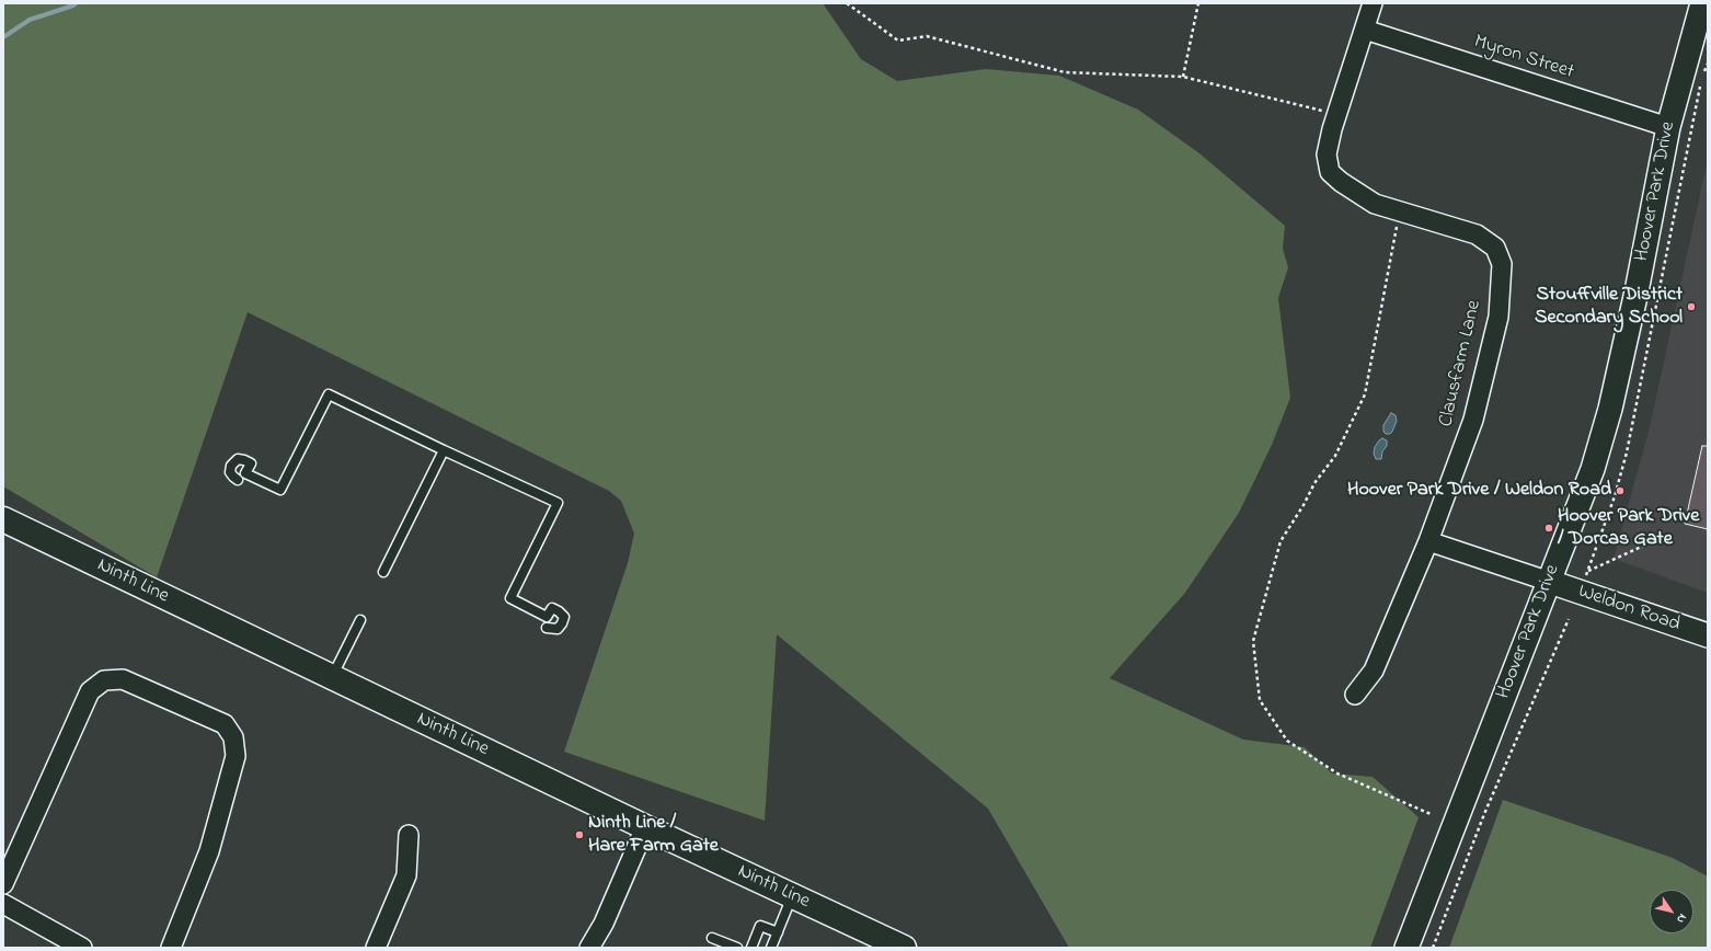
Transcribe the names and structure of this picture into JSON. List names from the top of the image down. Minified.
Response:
{"streets":{"main road":["Ninth Line"],"street":["Myron Street","Hoover Park Drive","Clausfarm Lane","Weldon Road"]},"crossings":[["Myron Street","Hoover Park Drive"],["Myron Street","Clausfarm Lane"],["Hoover Park Drive","Weldon Road"]],"places":["Stouffville District Secondary School","Hoover Park Drive / Weldon Road","Hoover Park Drive / Dorcas Gate","Ninth Line / Hare Farm Gate"],"north":"bottom right"}
